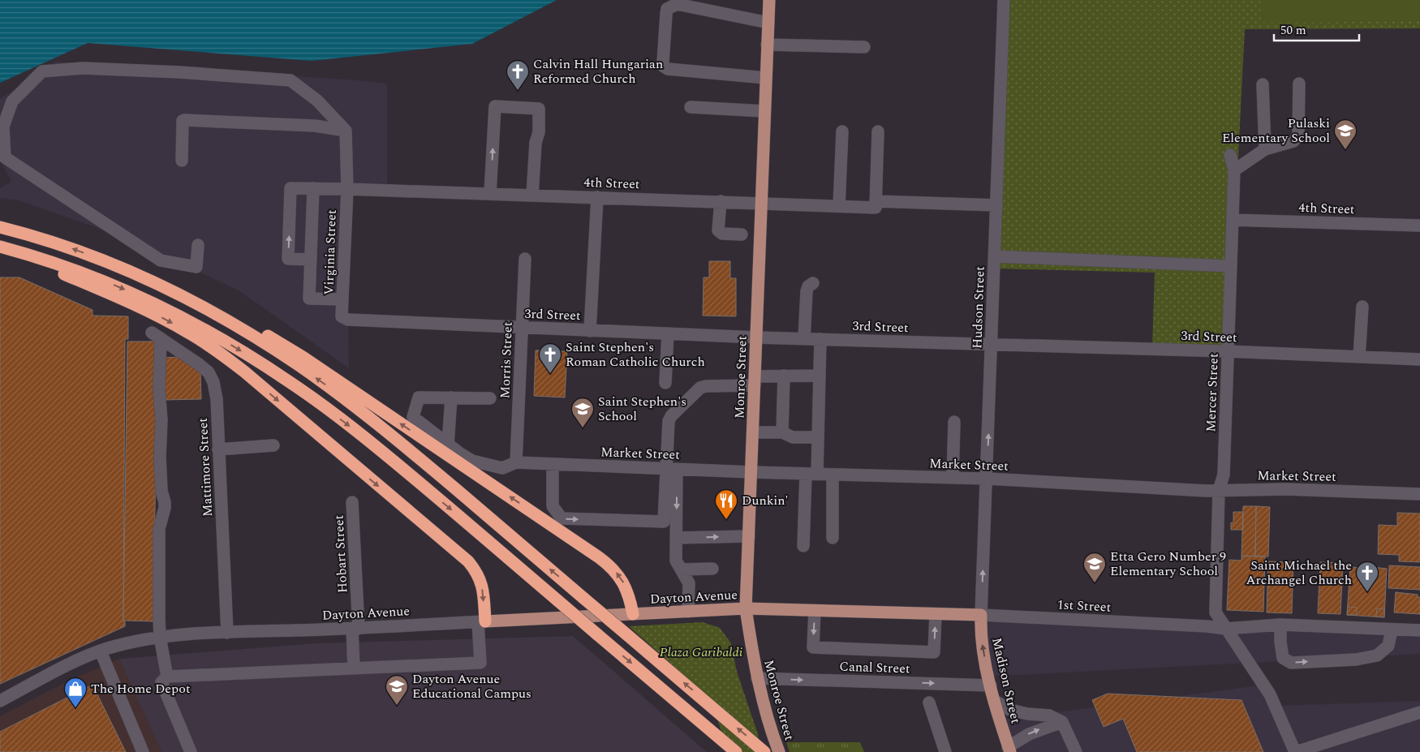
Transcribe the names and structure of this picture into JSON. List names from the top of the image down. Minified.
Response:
{"streets":{"main road":["Monroe Street","Dayton Avenue","1st Street","Madison Street"],"street":["4th Street","Virginia Street","Hudson Street","3rd Street","Morris Street","Mercer Street","Market Street","Mattimore Street","Hobart Street","Canal Street"]},"crossings":[["4th Street","Virginia Street"],["4th Street","Hudson Street"],["4th Street","Monroe Street"],["4th Street","Mercer Street"],["Virginia Street","3rd Street"],["Hudson Street","3rd Street"],["Hudson Street","Market Street"],["Hudson Street","1st Street"],["Hudson Street","Madison Street"],["3rd Street","Morris Street"],["3rd Street","Monroe Street"],["3rd Street","Mercer Street"],["Morris Street","Market Street"],["Monroe Street","Market Street"],["Monroe Street","Dayton Avenue"],["Monroe Street","1st Street"],["Monroe Street","Canal Street"],["Mercer Street","Market Street"],["Mercer Street","1st Street"],["Mattimore Street","Dayton Avenue"],["Hobart Street","Dayton Avenue"],["Dayton Avenue","1st Street"],["1st Street","Madison Street"],["Canal Street","Madison Street"]],"one_way":["Hudson Street","Canal Street","Madison Street"],"parks":["Plaza Garibaldi"],"places":{"church":["Calvin Hall Hungarian Reformed Church","Saint Stephen's Roman Catholic Church","Saint Michael the Archangel Church"],"school or university":["Pulaski Elementary School","Saint Stephen's School","Etta Gero Number 9 Elementary School","Dayton Avenue Educational Campus"],"restaurant":["Dunkin'"],"shop":["The Home Depot"]},"scale_bar":"50 m"}
